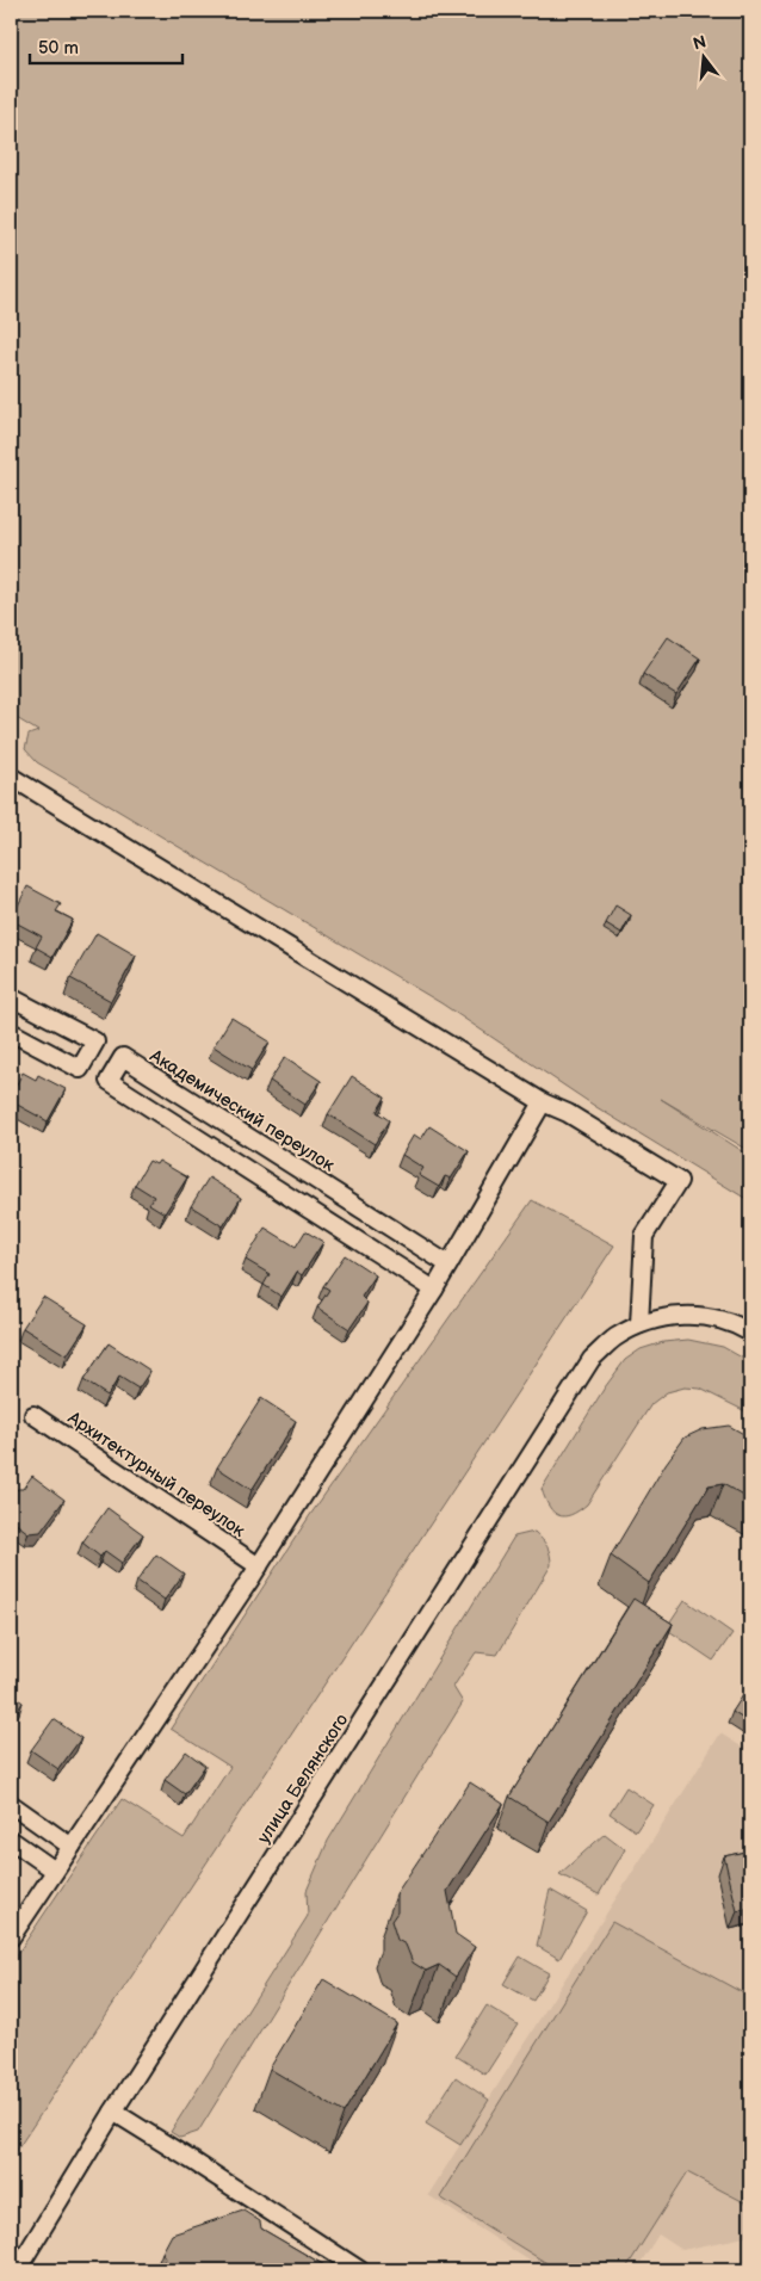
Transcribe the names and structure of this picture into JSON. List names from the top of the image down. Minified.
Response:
{"streets":{"street":["Академический переулок","Архитектурный переулок","улица Белянского"]},"scale_bar":"50 m","north":"top"}
